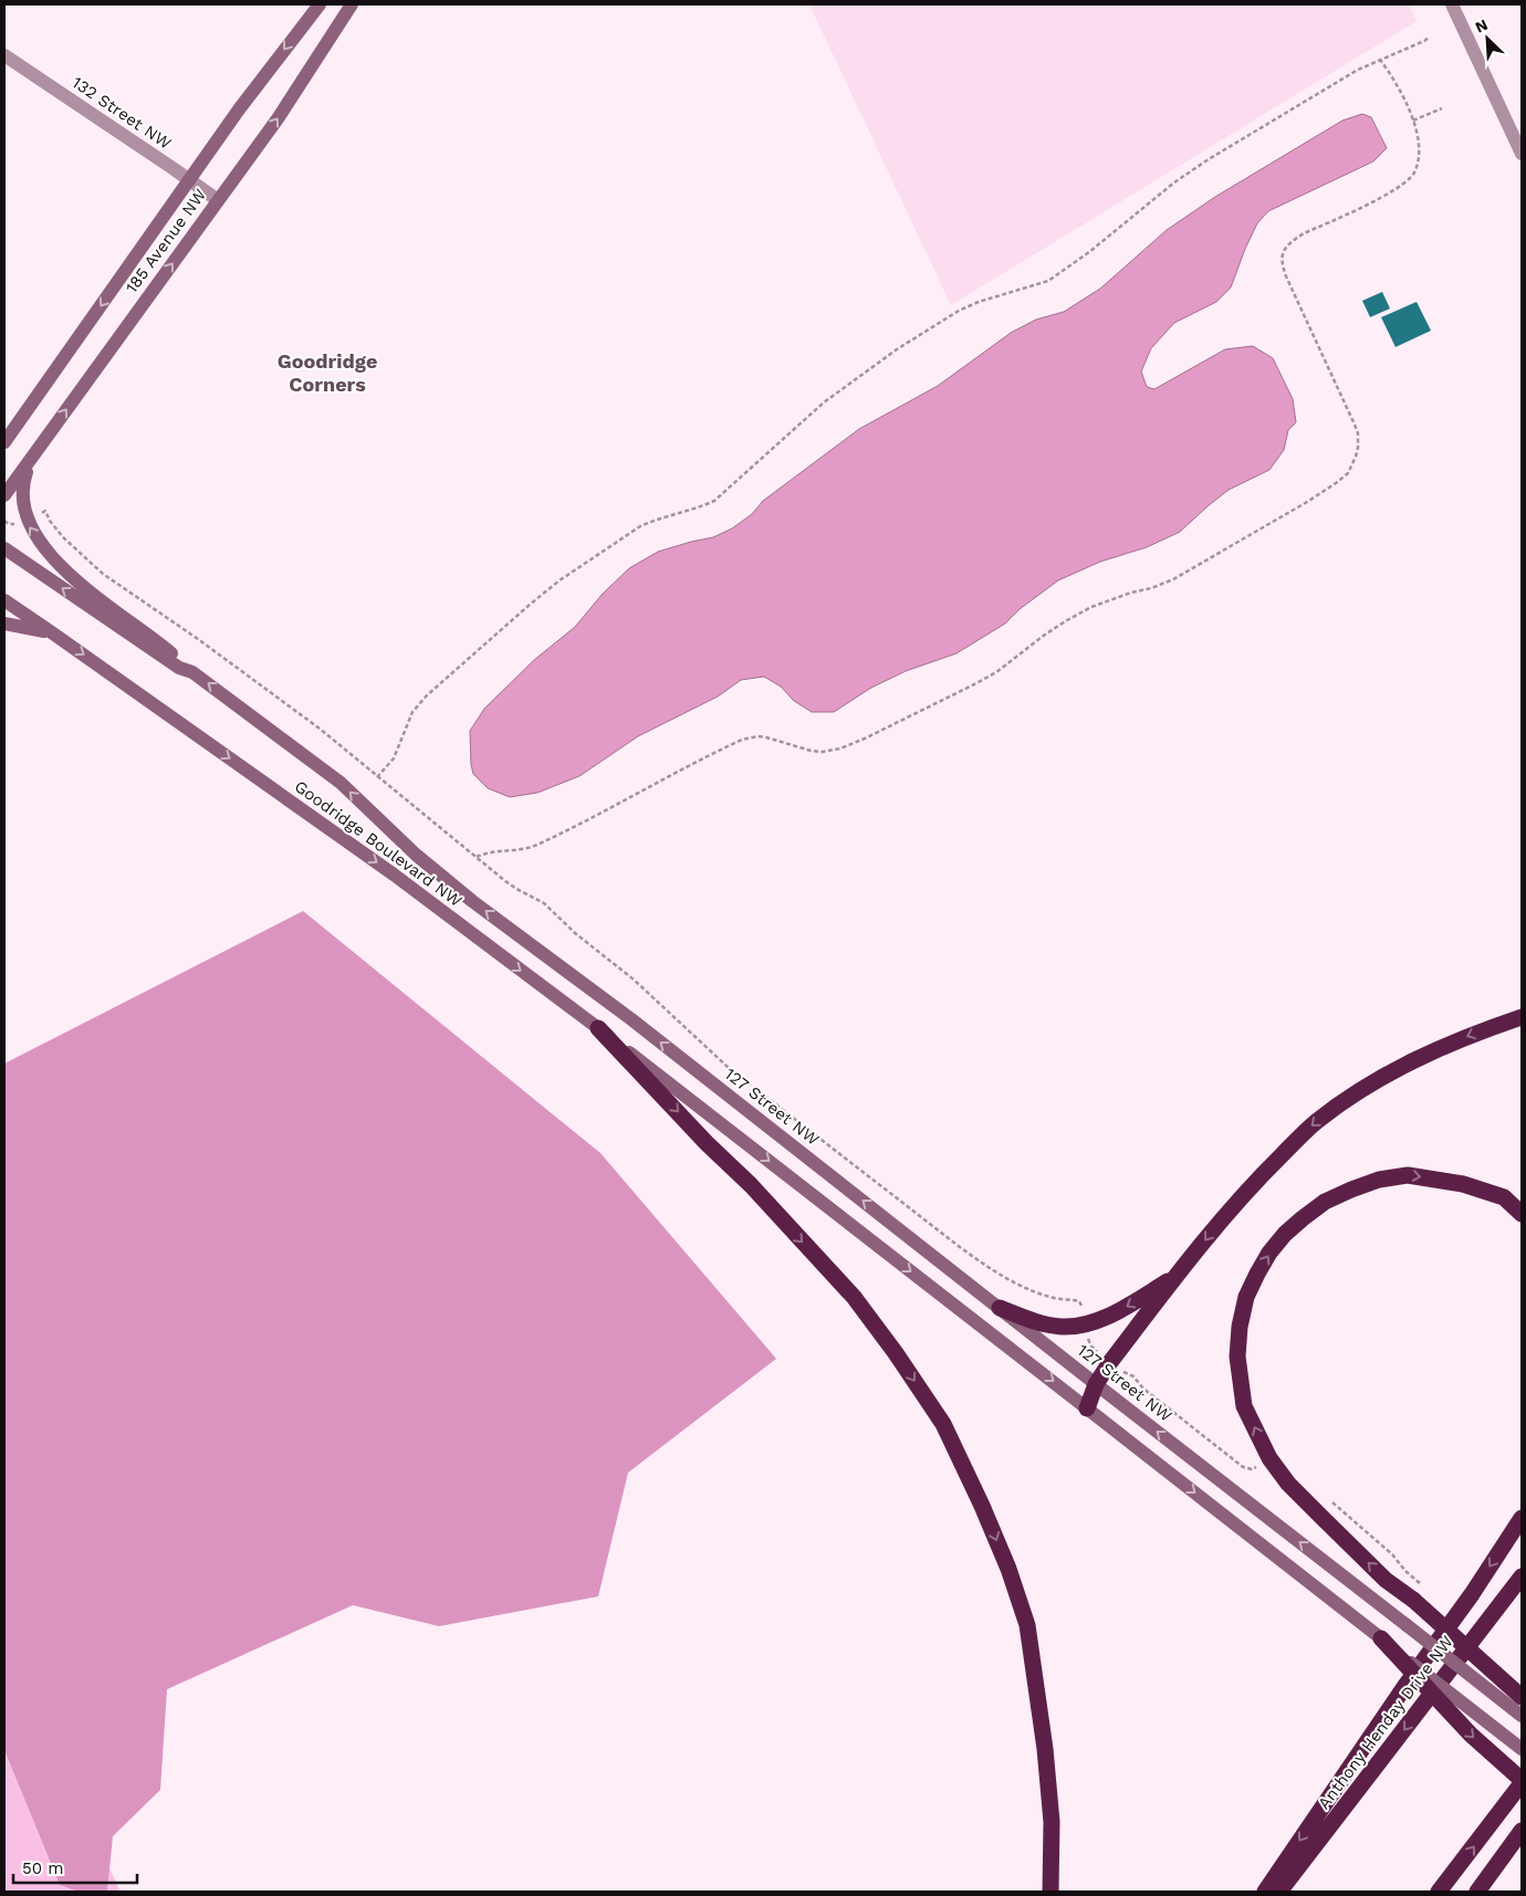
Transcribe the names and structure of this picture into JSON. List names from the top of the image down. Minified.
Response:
{"streets":{"highway":["Anthony Henday Drive NW"],"main road":["185 Avenue NW","Goodridge Boulevard NW","127 Street NW"],"street":["132 Street NW"]},"crossings":[["132 Street NW","185 Avenue NW"],["Goodridge Boulevard NW","127 Street NW"]],"districts":["Goodridge Corners"],"scale_bar":"50 m","north":"top left"}
